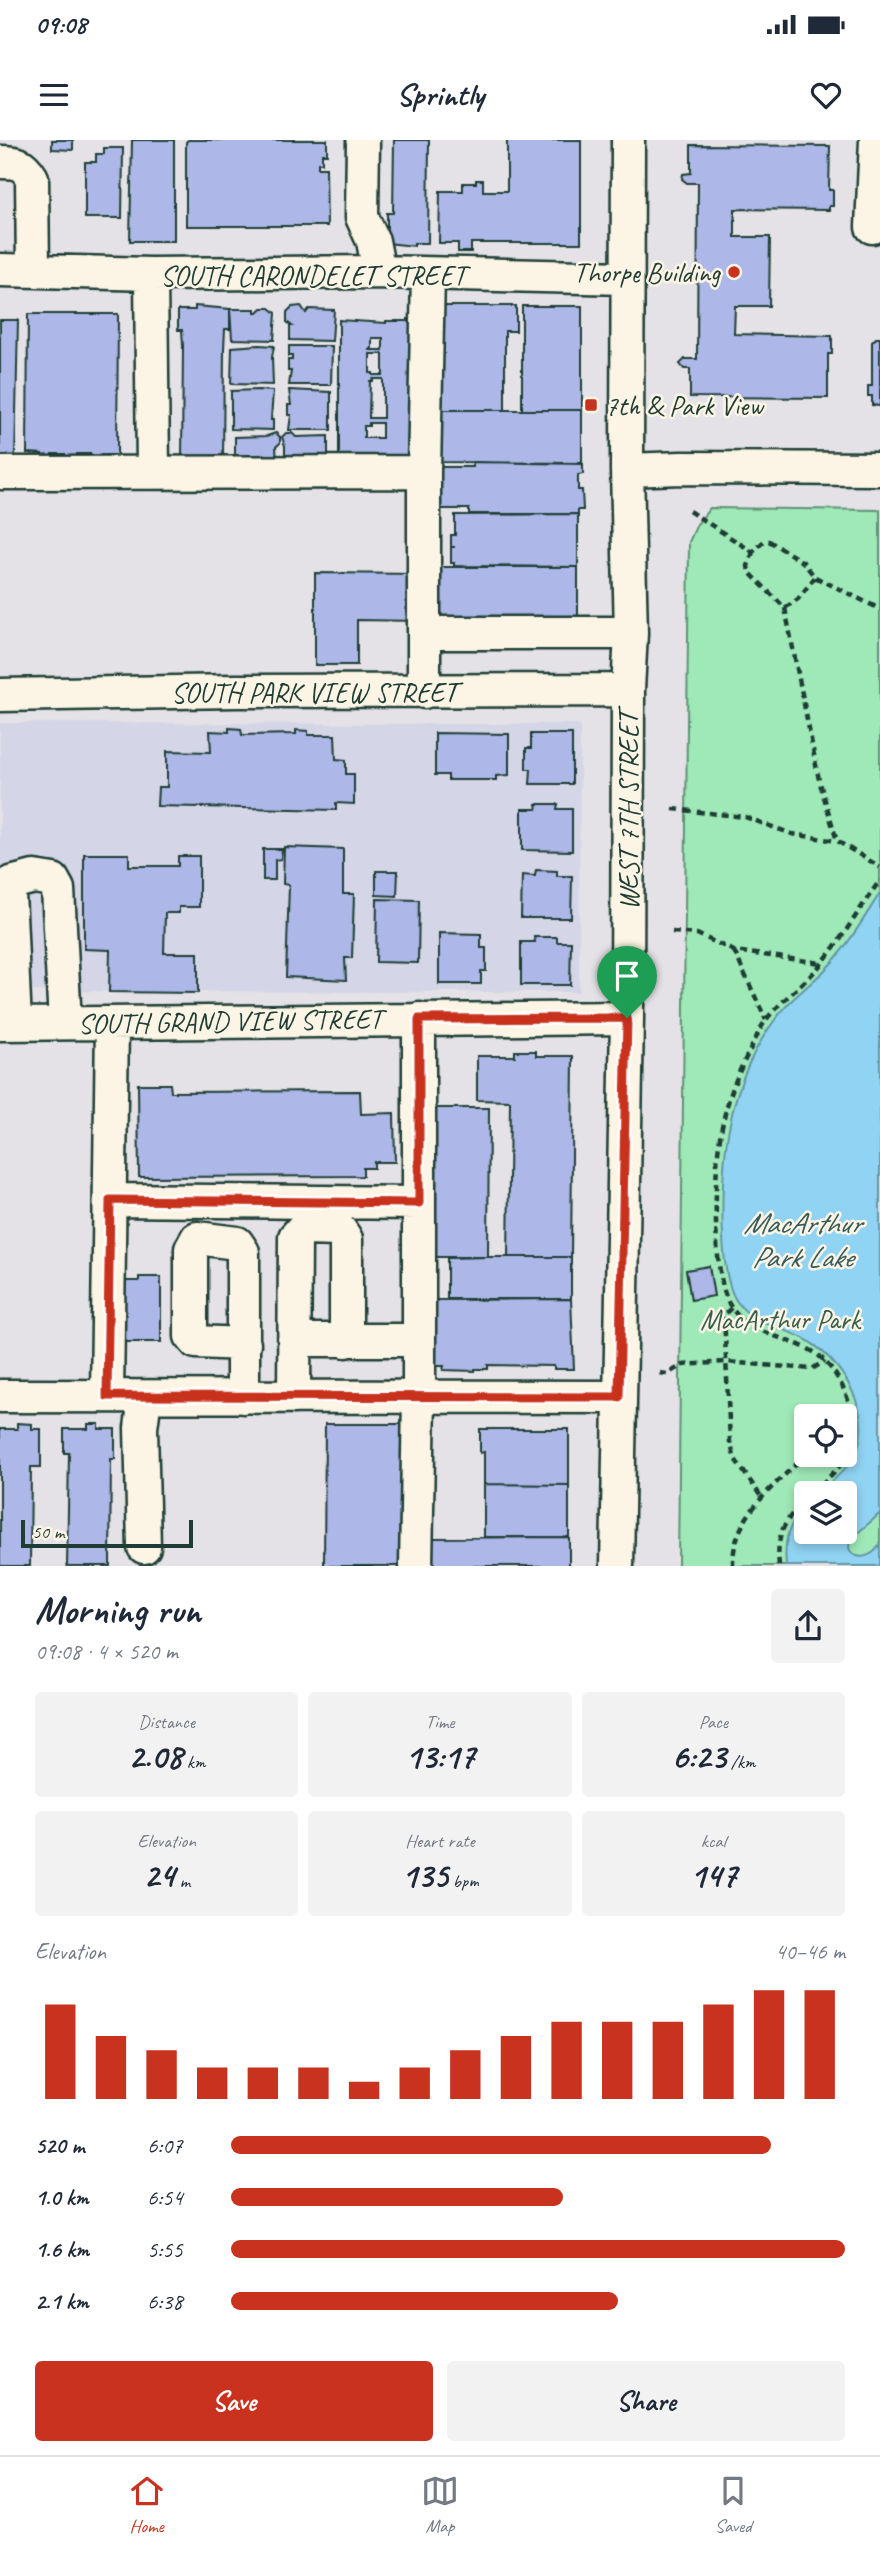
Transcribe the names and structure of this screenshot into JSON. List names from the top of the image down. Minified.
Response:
{"streets":{"street":["SOUTH CARONDELET STREET","SOUTH PARK VIEW STREET","WEST 7TH STREET","SOUTH GRAND VIEW STREET"]},"crossings":[["SOUTH CARONDELET STREET","WEST 7TH STREET"],["SOUTH PARK VIEW STREET","WEST 7TH STREET"],["WEST 7TH STREET","SOUTH GRAND VIEW STREET"]],"water":["MacArthur Park Lake"],"parks":["MacArthur Park"],"places":{"other":["Thorpe Building"],"transit":["7th & Park View"]},"scale_bar":"50 m","page":{"status":"09:08","header":"Sprintly","scale":"50 m","heading":["Morning run","09:08 · 4 × 520 m"],"stats":[["Distance","2.08 km"],["Time","13:17"],["Pace","6:23 /km"],["Elevation","24 m"],["Heart rate","135 bpm"],["kcal","147"]],"chart":["Elevation","40–46 m"],"list":[{"name":"520 m","note":"6:07"},{"name":"1.0 km","note":"6:54"},{"name":"1.6 km","note":"5:55"},{"name":"2.1 km","note":"6:38"}],"buttons":["Save","Share"],"tabs":["Home","Map","Saved"]}}
